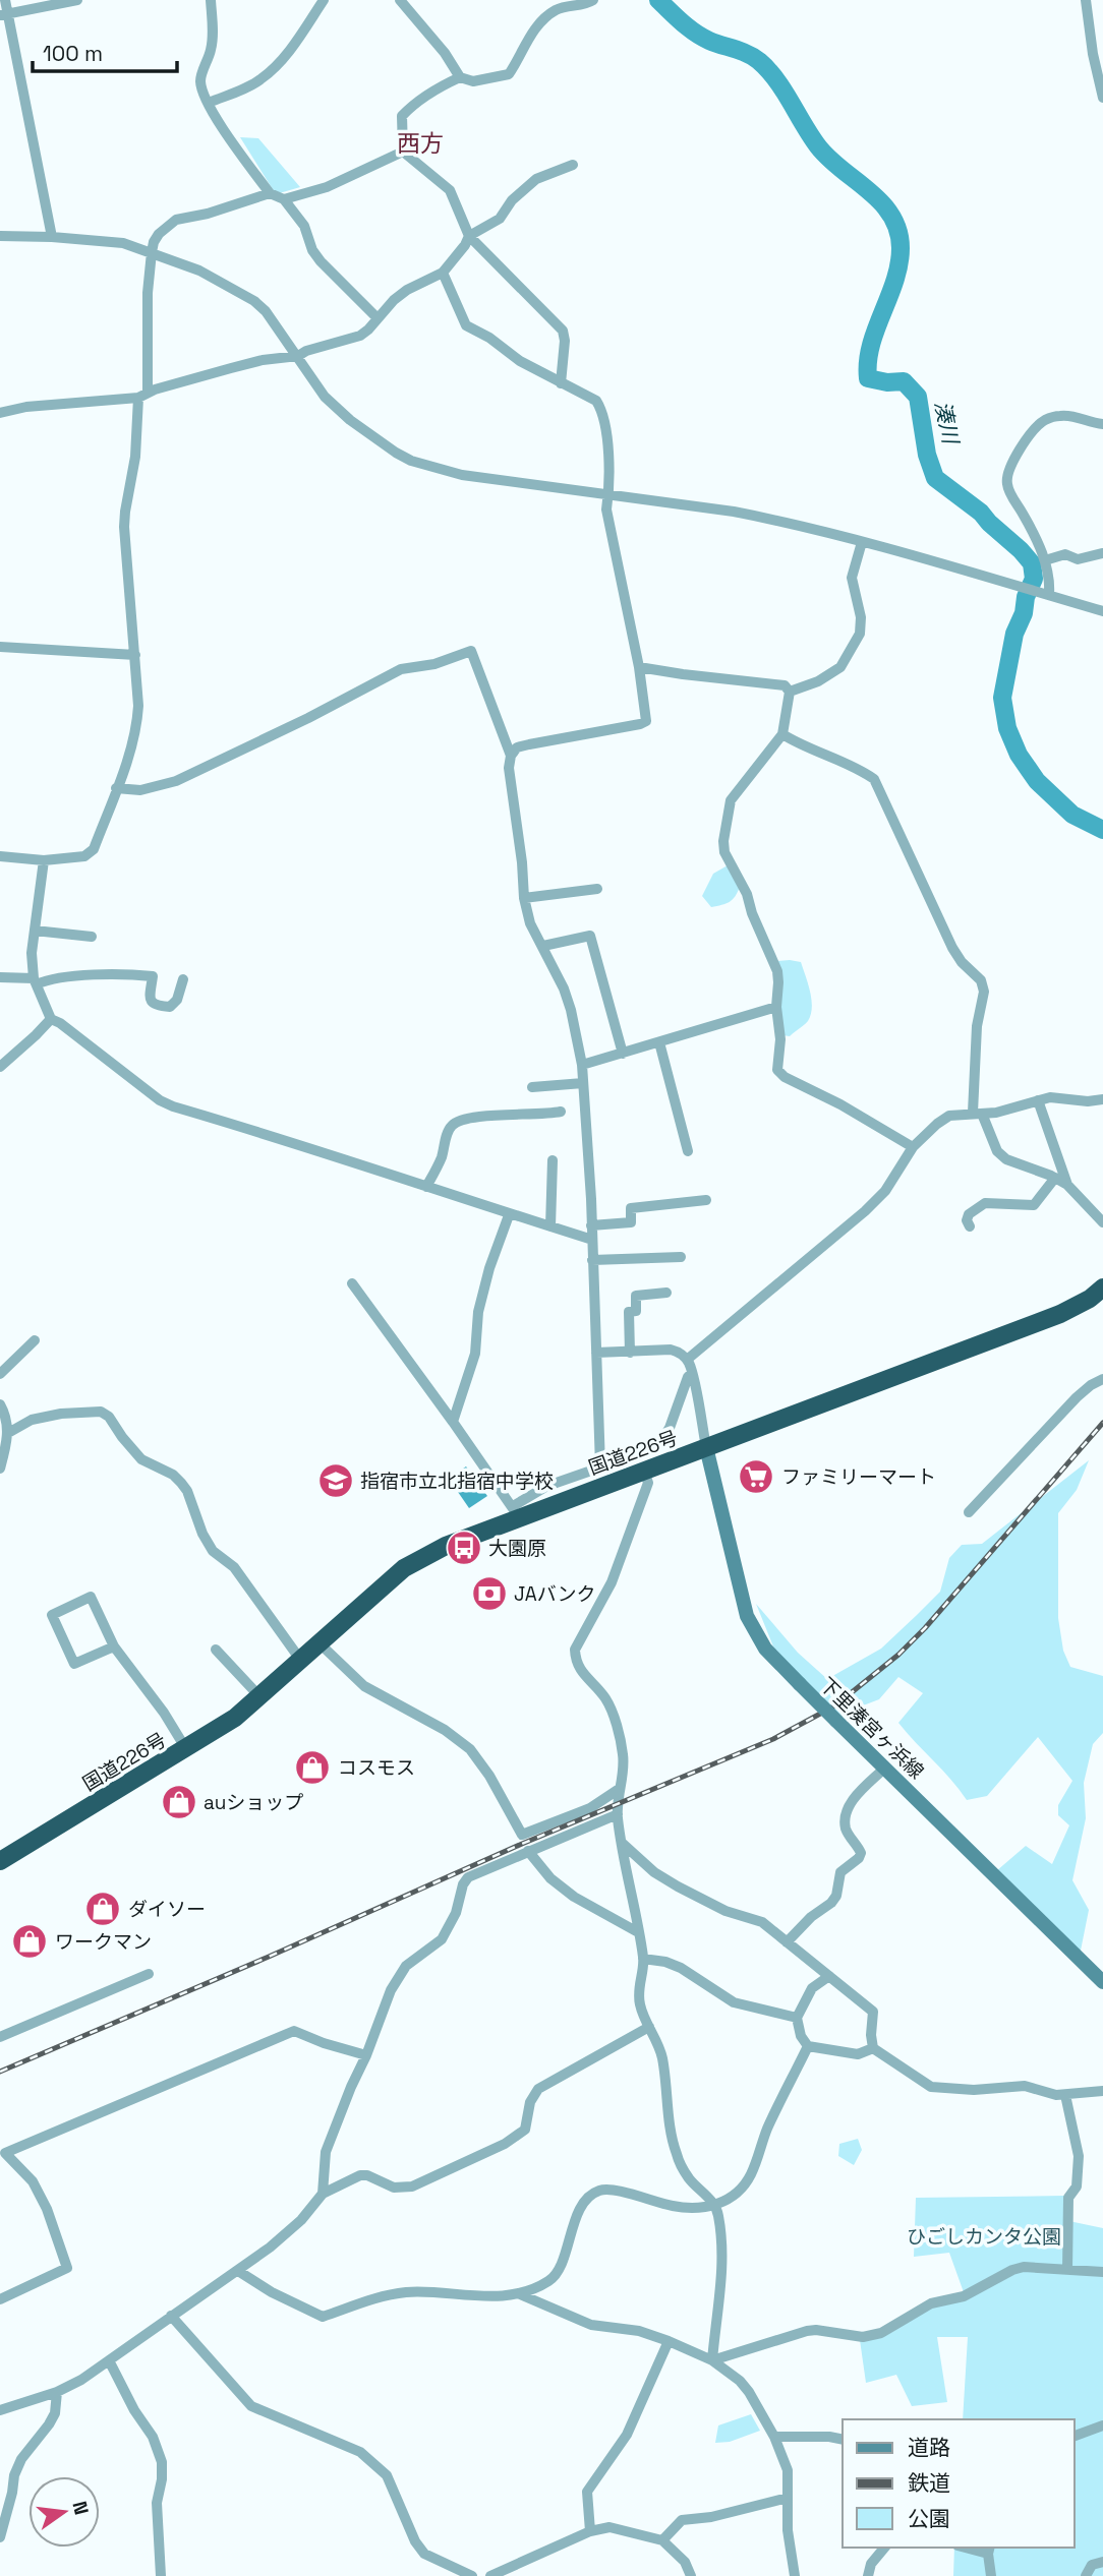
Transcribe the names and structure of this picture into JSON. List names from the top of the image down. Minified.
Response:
{"streets":{"highway":["国道226号"],"main road":["下里湊宮ヶ浜線"]},"crossings":[["国道226号","下里湊宮ヶ浜線"]],"districts":["西方"],"water":["湊川"],"parks":["ひごしカンタ公園"],"places":{"supermarket":["ファミリーマート"],"school or university":["指宿市立北指宿中学校"],"bus stop":["大園原"],"bank":["JAバンク"],"shop":["コスモス","auショップ","ダイソー","ワークマン"]},"legend":["道路","鉄道","公園"],"scale_bar":"100 m","north":"right"}
